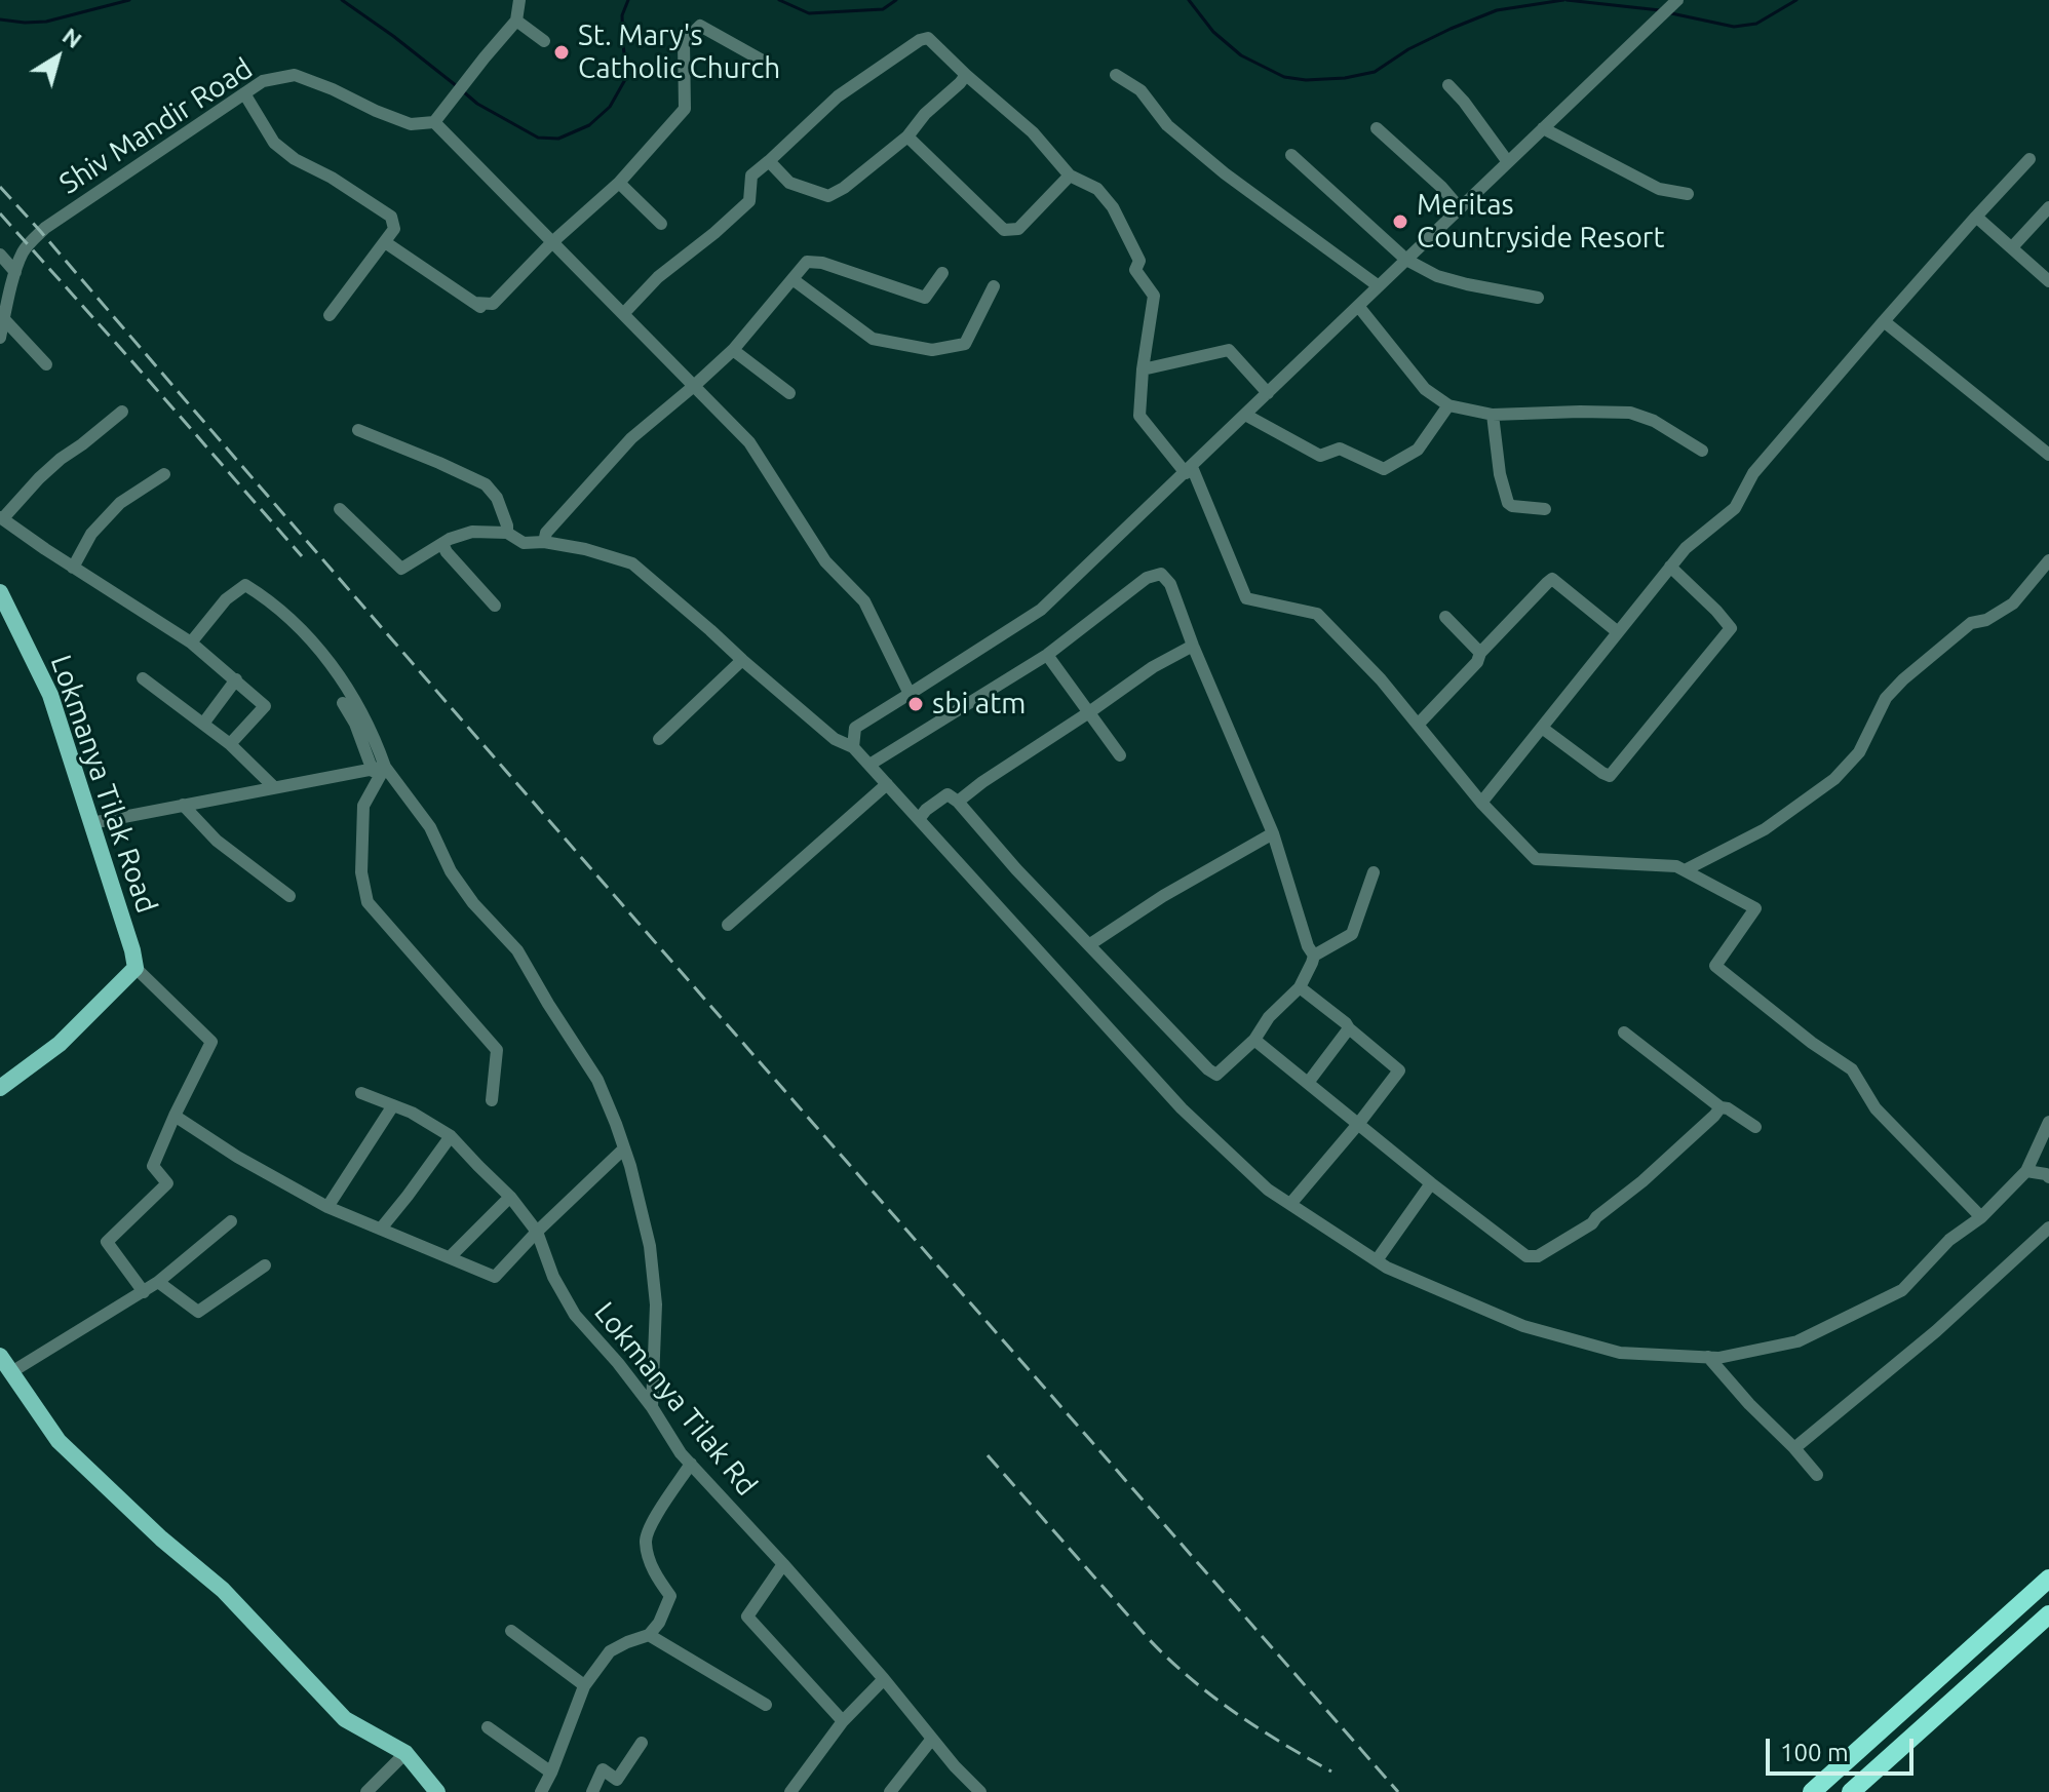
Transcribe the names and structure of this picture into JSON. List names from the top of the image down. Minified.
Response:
{"streets":{"main road":["Lokmanya Tilak Road"],"street":["Shiv Mandir Road","Lokmanya Tilak Rd"]},"places":["St. Mary's Catholic Church","Meritas Countryside Resort","sbi atm"],"scale_bar":"100 m","north":"top right"}
